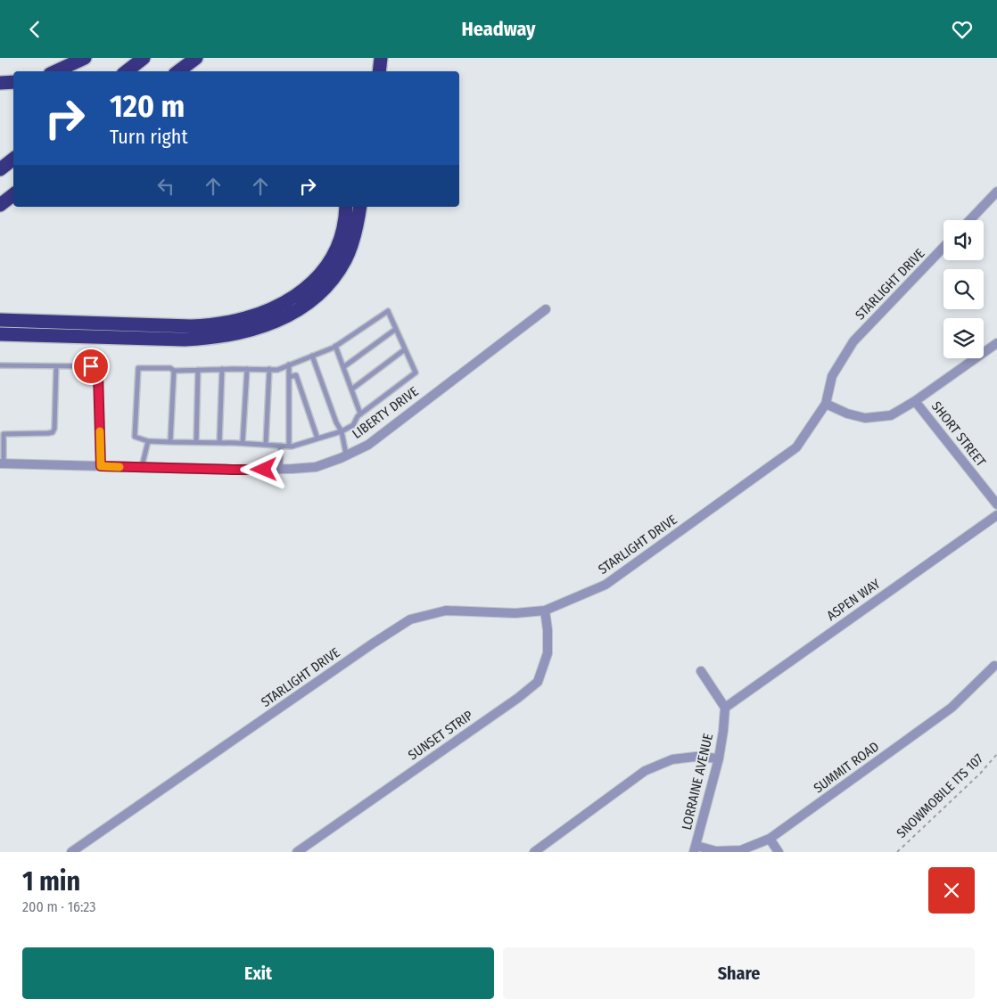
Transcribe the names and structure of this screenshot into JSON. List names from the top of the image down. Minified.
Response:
{"streets":{"street":["STARLIGHT DRIVE","LIBERTY DRIVE","SHORT STREET","ASPEN WAY","SUNSET STRIP","SUMMIT ROAD","LORRAINE AVENUE"],"path":["SNOWMOBILE ITS 107"]},"crossings":[["STARLIGHT DRIVE","SUNSET STRIP"],["ASPEN WAY","LORRAINE AVENUE"],["SUMMIT ROAD","LORRAINE AVENUE"]],"page":{"header":"Headway","turn":["120 m","Turn right"],"heading":["1 min","200 m · 16:23"],"buttons":["Exit","Share"]}}
